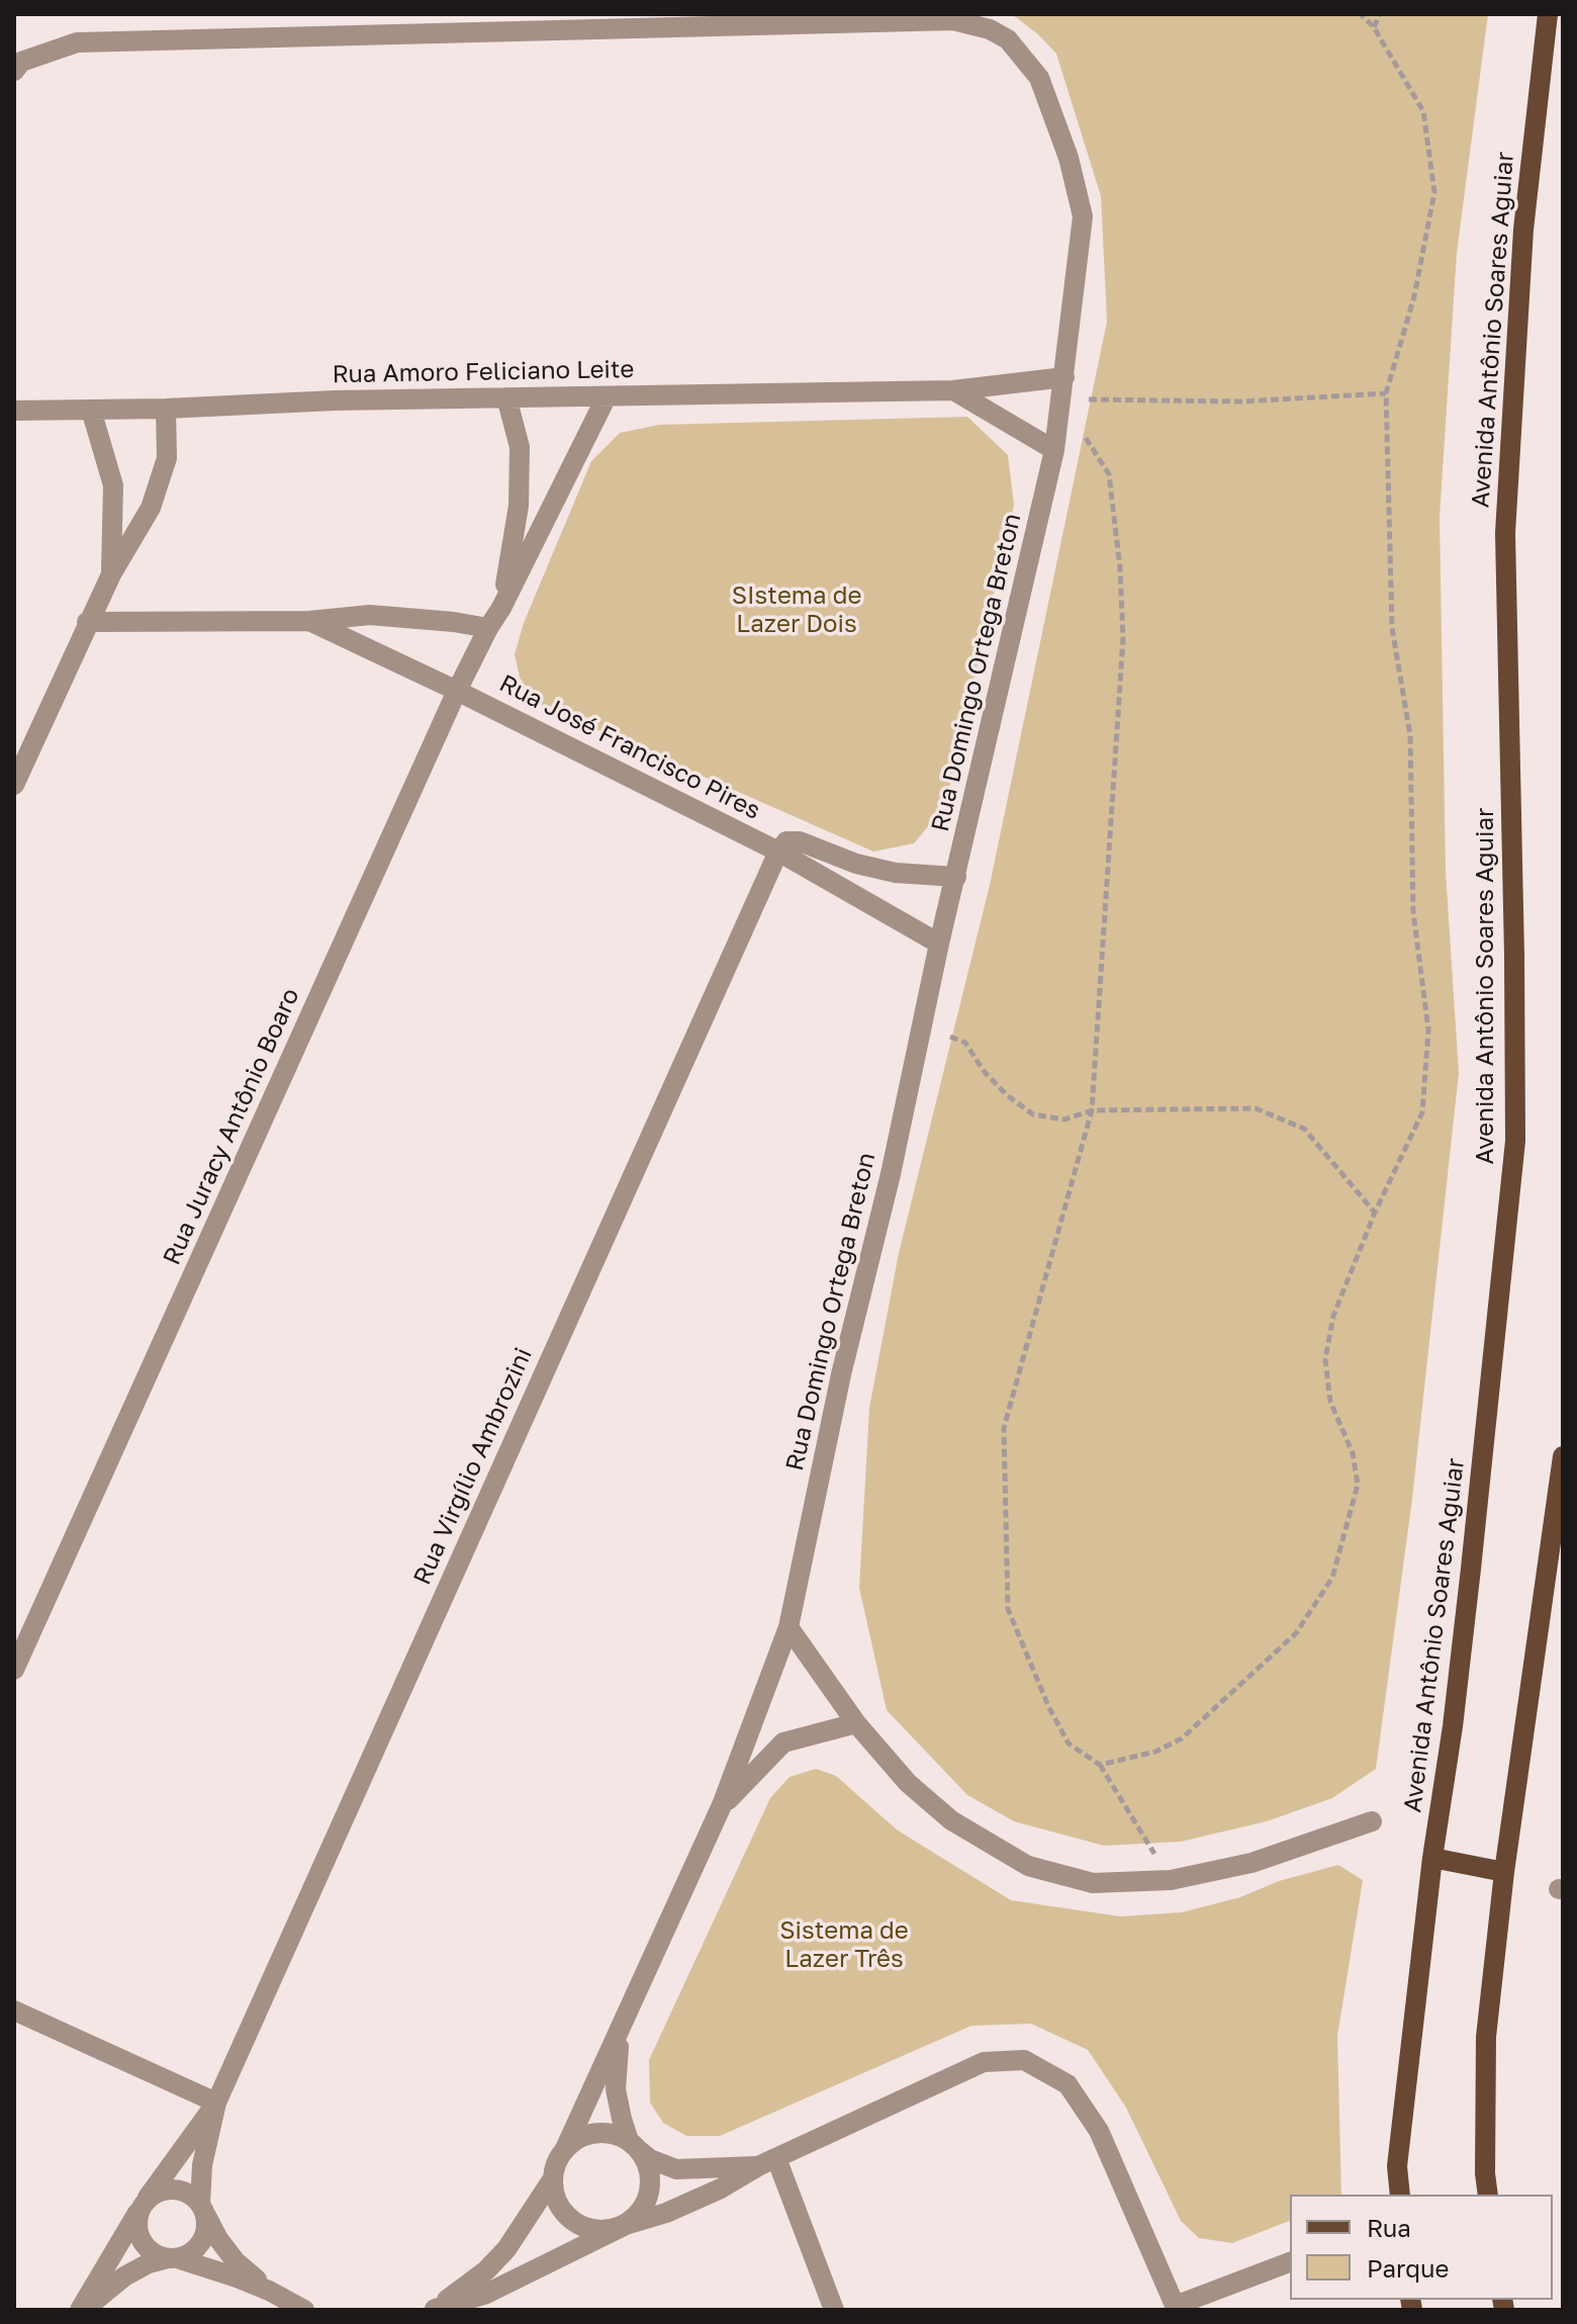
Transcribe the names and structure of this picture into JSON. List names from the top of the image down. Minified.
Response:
{"streets":{"main road":["Avenida Antônio Soares Aguiar"],"street":["Rua Amoro Feliciano Leite","Rua Domingo Ortega Breton","Rua José Francisco Pires","Rua Juracy Antônio Boaro","Rua Virgílio Ambrozini"]},"crossings":[["Rua Amoro Feliciano Leite","Rua Domingo Ortega Breton"],["Rua Amoro Feliciano Leite","Rua Juracy Antônio Boaro"],["Rua Domingo Ortega Breton","Rua José Francisco Pires"],["Rua José Francisco Pires","Rua Juracy Antônio Boaro"],["Rua José Francisco Pires","Rua Virgílio Ambrozini"]],"parks":["SIstema de Lazer Dois","Sistema de Lazer Três"],"legend":["Rua","Parque"]}
